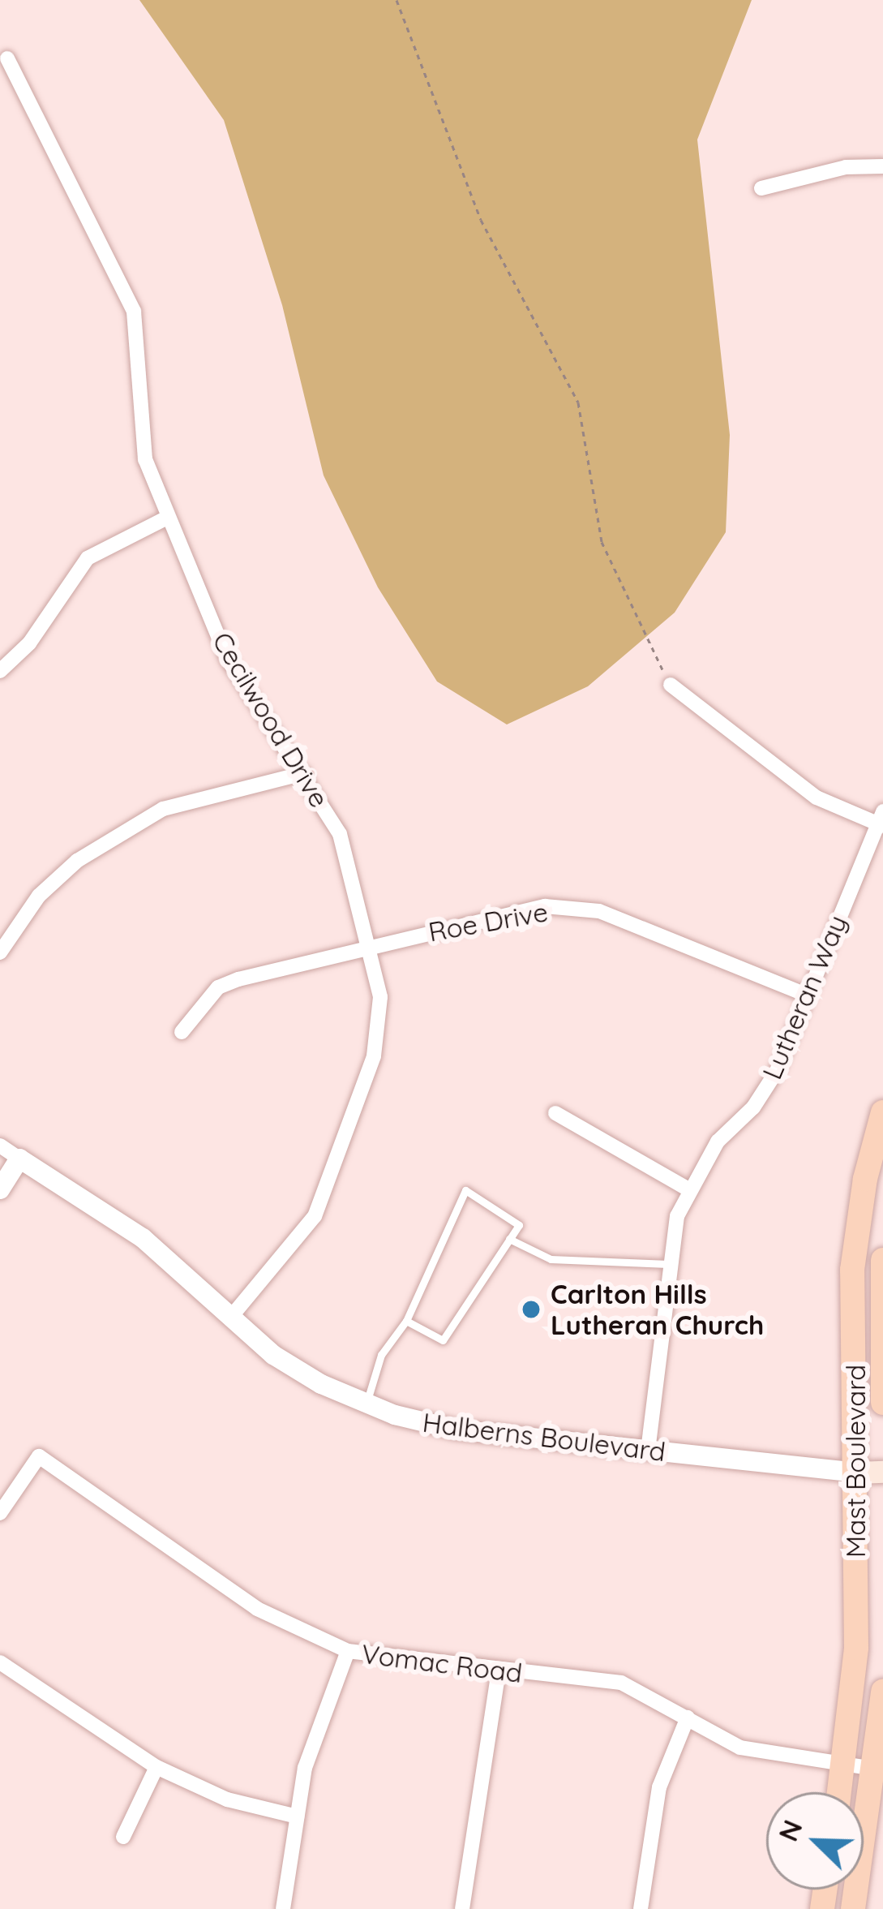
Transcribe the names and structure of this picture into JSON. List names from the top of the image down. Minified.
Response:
{"streets":{"main road":["Halberns Boulevard","Mast Boulevard"],"street":["Cecilwood Drive","Roe Drive","Lutheran Way","Vomac Road"]},"crossings":[["Cecilwood Drive","Roe Drive"],["Cecilwood Drive","Halberns Boulevard"],["Roe Drive","Lutheran Way"],["Lutheran Way","Halberns Boulevard"],["Halberns Boulevard","Mast Boulevard"],["Mast Boulevard","Vomac Road"]],"places":["Carlton Hills Lutheran Church"],"north":"top left"}
